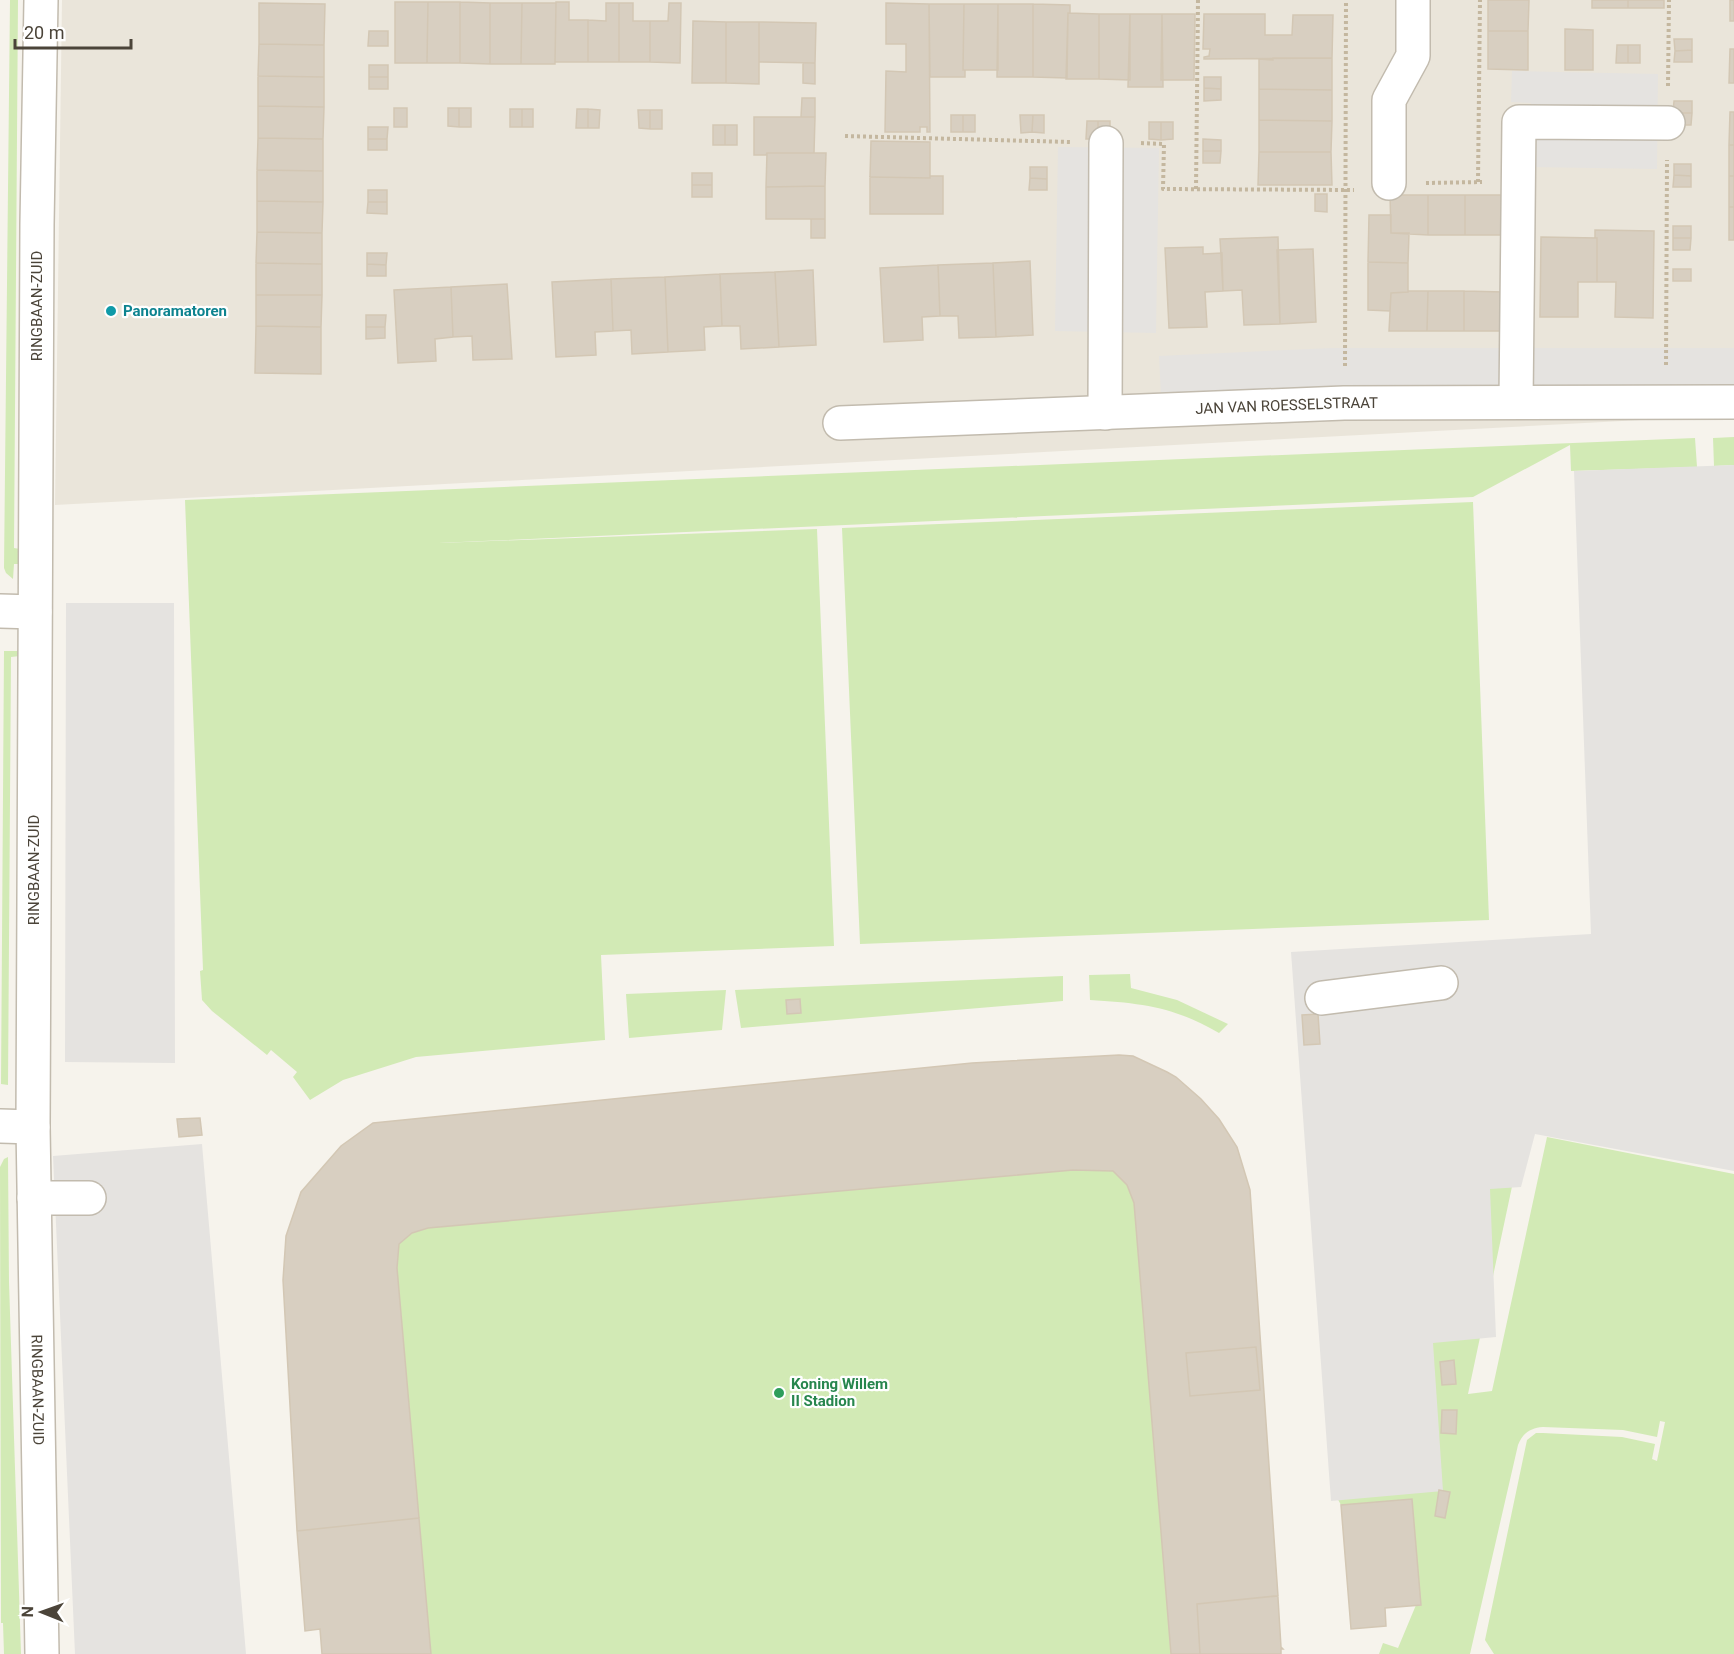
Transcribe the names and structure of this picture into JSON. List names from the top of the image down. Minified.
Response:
{"streets":{"street":["RINGBAAN-ZUID","JAN VAN ROESSELSTRAAT"]},"places":["Panoramatoren","Koning Willem II Stadion"],"scale_bar":"20 m","north":"left"}
